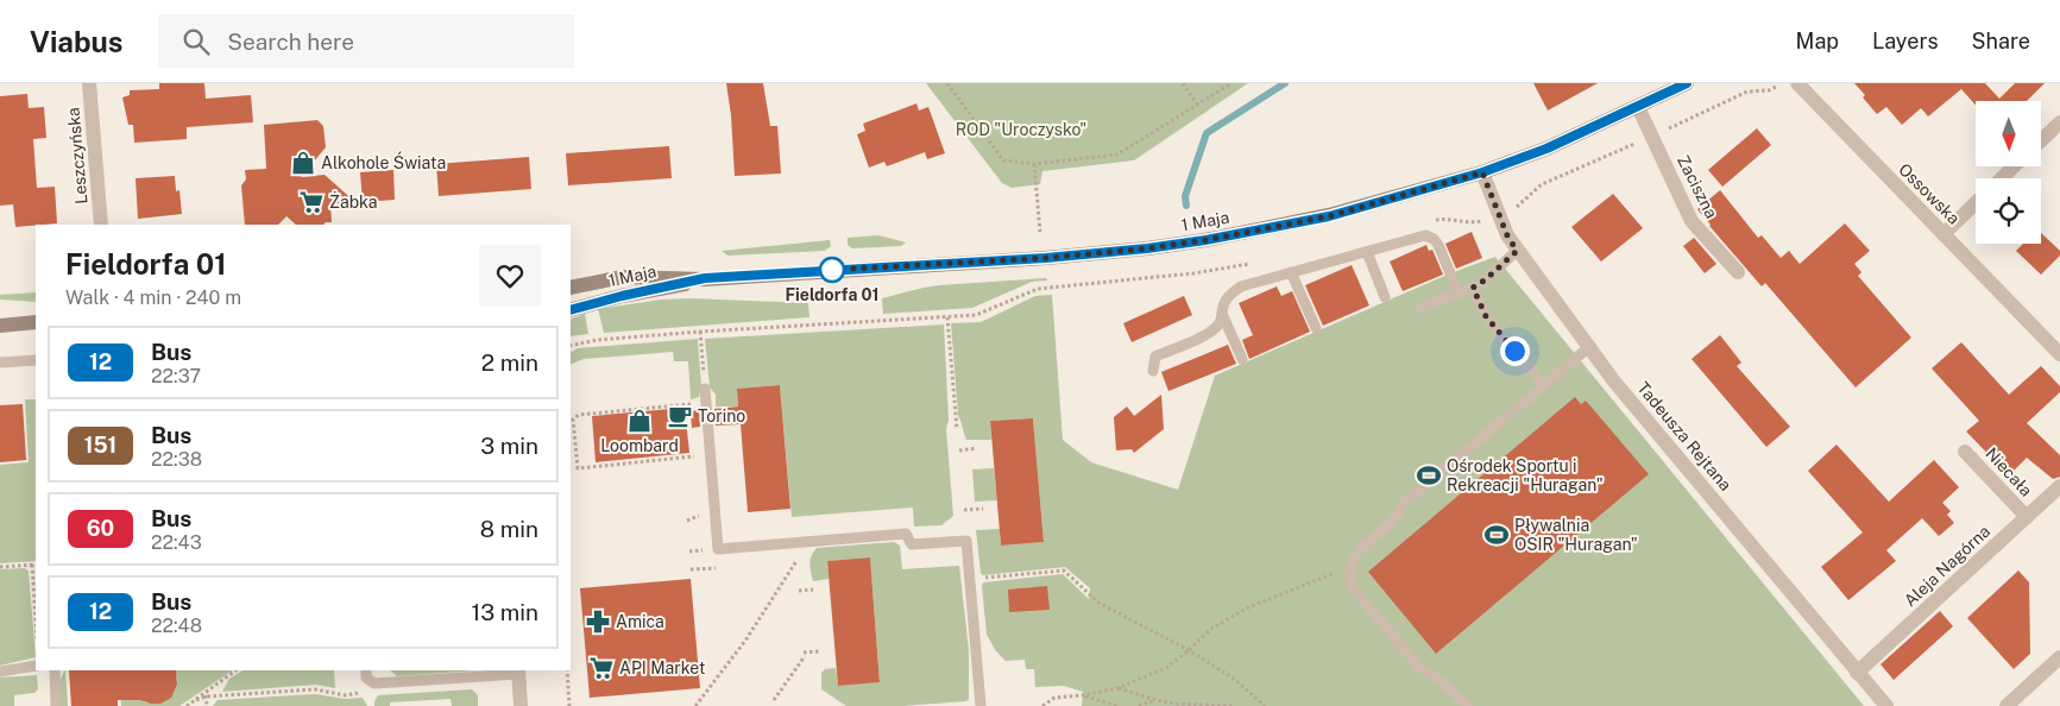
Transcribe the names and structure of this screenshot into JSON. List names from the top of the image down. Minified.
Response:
{"streets":{"main road":["1 Maja"],"street":["Leszczyńska","Zaciszna","Ossowska","Tadeusza Rejtana","Niecała","Aleja Nagórna"]},"crossings":[["Zaciszna","1 Maja"],["1 Maja","Tadeusza Rejtana"],["Tadeusza Rejtana","Aleja Nagórna"],["Niecała","Aleja Nagórna"]],"parks":["ROD \"Uroczysko\""],"places":{"shop":["Alkohole Świata","Loombard"],"supermarket":["Żabka","API Market"],"other":["Fieldorfa 01"],"cafe":["Torino"],"sports":["Ośrodek Sportu i Rekreacji \"Huragan\"","Pływalnia OSIR \"Huragan\""],"pharmacy":["Amica"]},"lines":["bus line 12"],"north":"bottom","page":{"header":"Viabus","search":"Search here","nav":["Map","Layers","Share"],"heading":["Fieldorfa 01","Walk · 4 min · 240 m"],"list":[{"mark":"12","name":"Bus","note":"22:37","value":"2 min"},{"mark":"151","name":"Bus","note":"22:38","value":"3 min"},{"mark":"60","name":"Bus","note":"22:43","value":"8 min"},{"mark":"12","name":"Bus","note":"22:48","value":"13 min"}]}}
